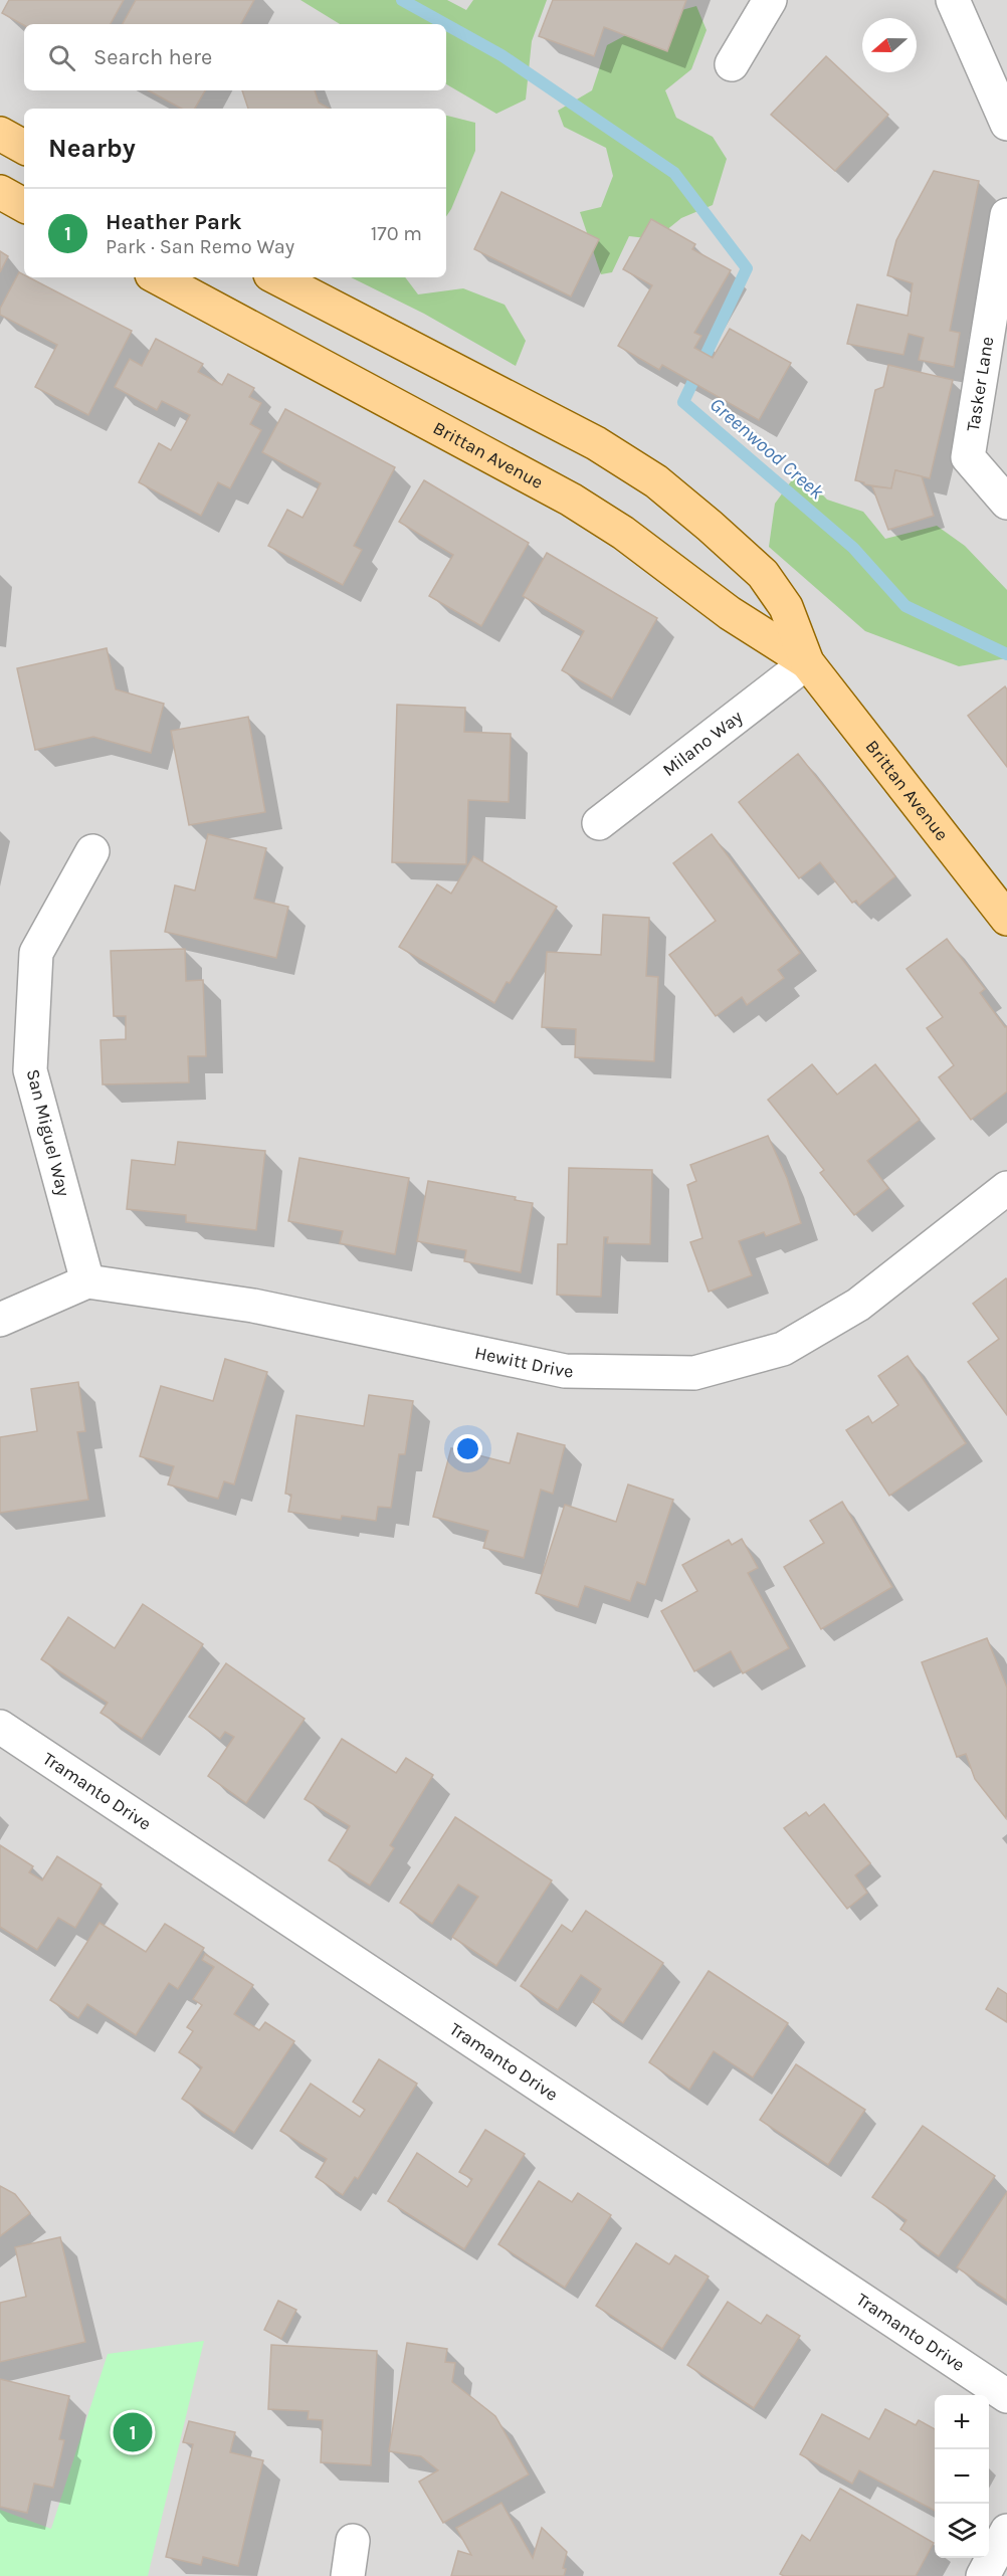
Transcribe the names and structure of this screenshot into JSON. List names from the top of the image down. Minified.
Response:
{"streets":{"main road":["Brittan Avenue"],"street":["Tasker Lane","Milano Way","San Miguel Way","Hewitt Drive","Tramanto Drive"]},"crossings":[["Brittan Avenue","Milano Way"],["San Miguel Way","Hewitt Drive"]],"water":["Greenwood Creek"],"north":"left","page":{"search":"Search here","heading":"Nearby","list":[{"mark":"1","name":"Heather Park","note":"Park · San Remo Way","value":"170 m"}],"map_buttons":["+","−"],"pins":"1"}}
